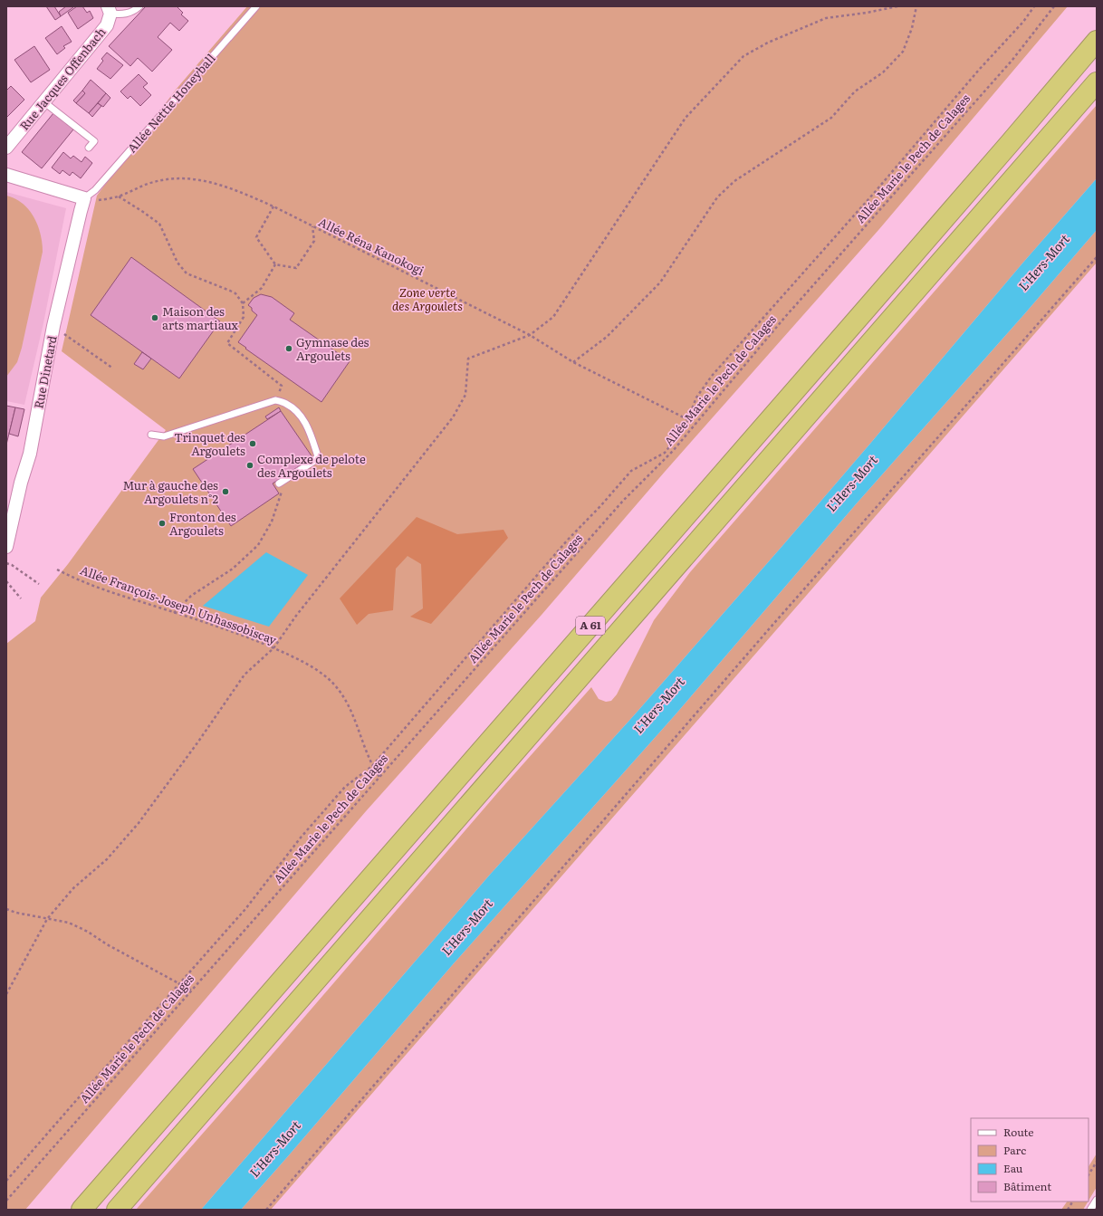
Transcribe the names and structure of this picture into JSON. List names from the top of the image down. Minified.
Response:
{"streets":{"highway":["A 61"],"street":["Rue Jacques Offenbach","Rue Dinetard"],"lane":["Allée Nettie Honeyball"],"path":["Allée Marie le Pech de Calages","Allée Réna Kanokogi","Allée François-Joseph Unhassobiscay"]},"crossings":[["Allée Nettie Honeyball","Allée Réna Kanokogi"],["Allée Nettie Honeyball","Rue Dinetard"],["Allée Marie le Pech de Calages","Allée Réna Kanokogi"],["Allée Marie le Pech de Calages","Allée François-Joseph Unhassobiscay"],["Allée Réna Kanokogi","Rue Dinetard"]],"water":["L'Hers-Mort"],"parks":["Zone verte des Argoulets"],"places":["Maison des arts martiaux","Gymnase des Argoulets","Trinquet des Argoulets","Complexe de pelote des Argoulets","Mur à gauche des Argoulets n°2","Fronton des Argoulets"],"legend":["Route","Parc","Eau","Bâtiment"]}
